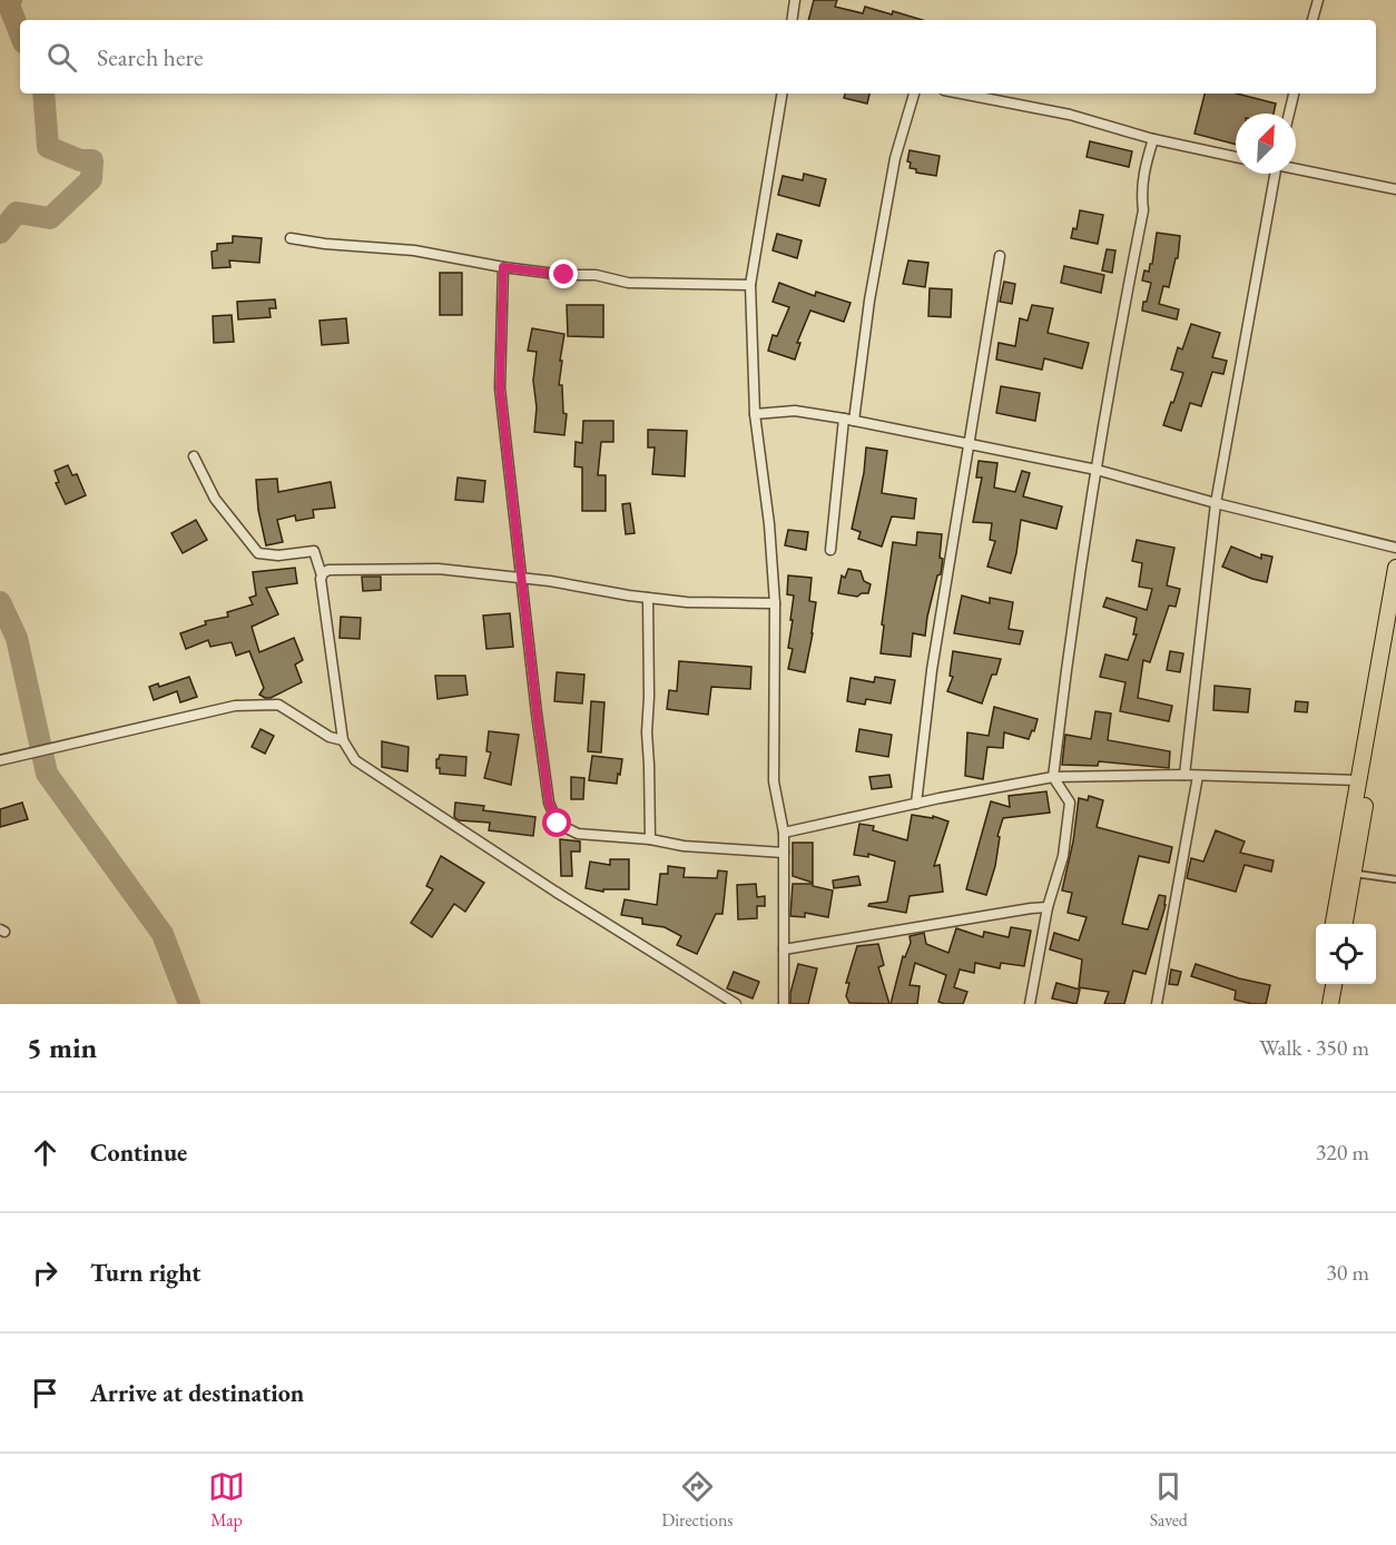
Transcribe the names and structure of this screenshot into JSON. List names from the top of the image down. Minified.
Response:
{"north":"top right","page":{"search":"Search here","heading":["5 min","Walk · 350 m"],"list":[["Continue","320 m"],["Turn right","30 m"],"Arrive at destination"],"nav":["Map","Directions","Saved"]}}
